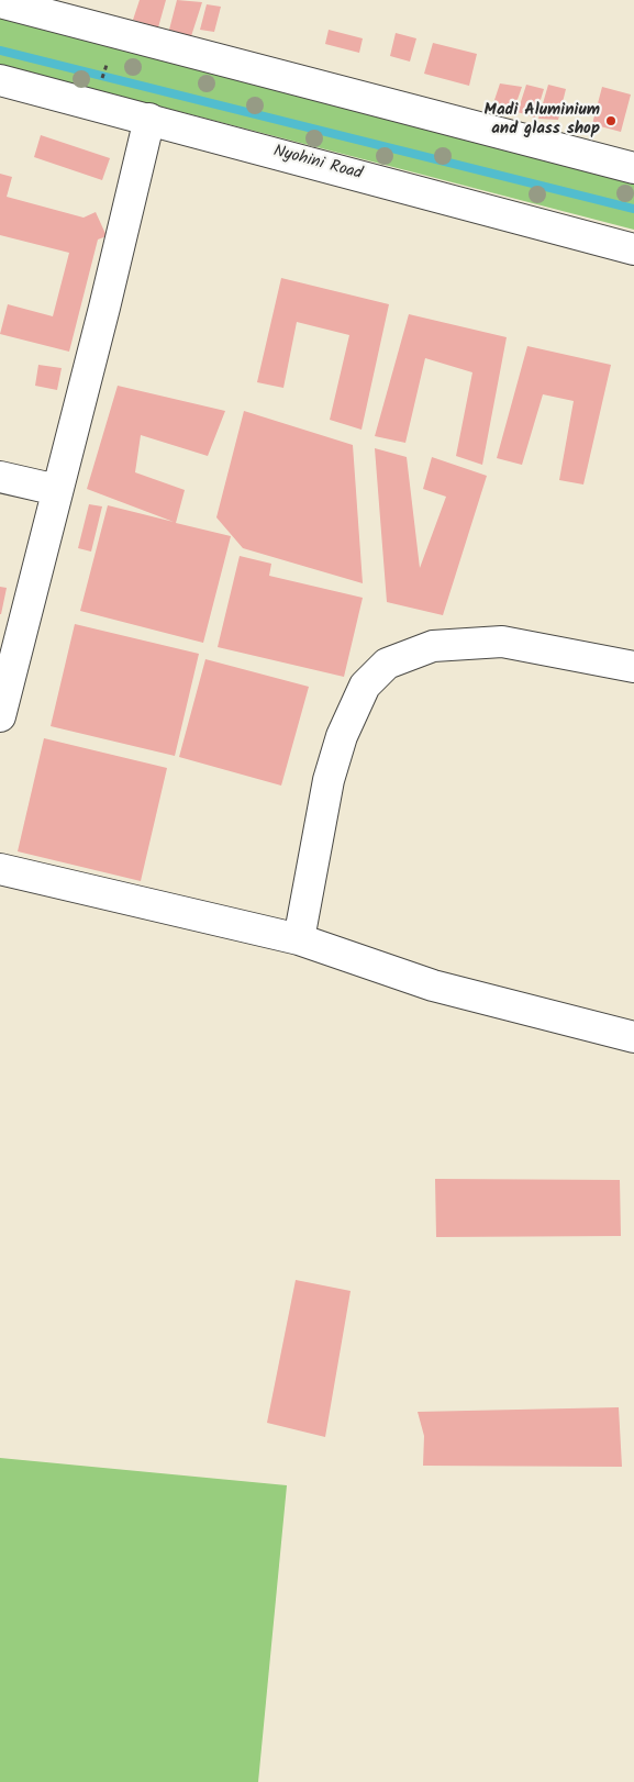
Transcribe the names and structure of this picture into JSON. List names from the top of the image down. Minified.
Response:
{"streets":{"street":["Nyohini Road"]},"places":["Madi Aluminium and glass shop"]}
